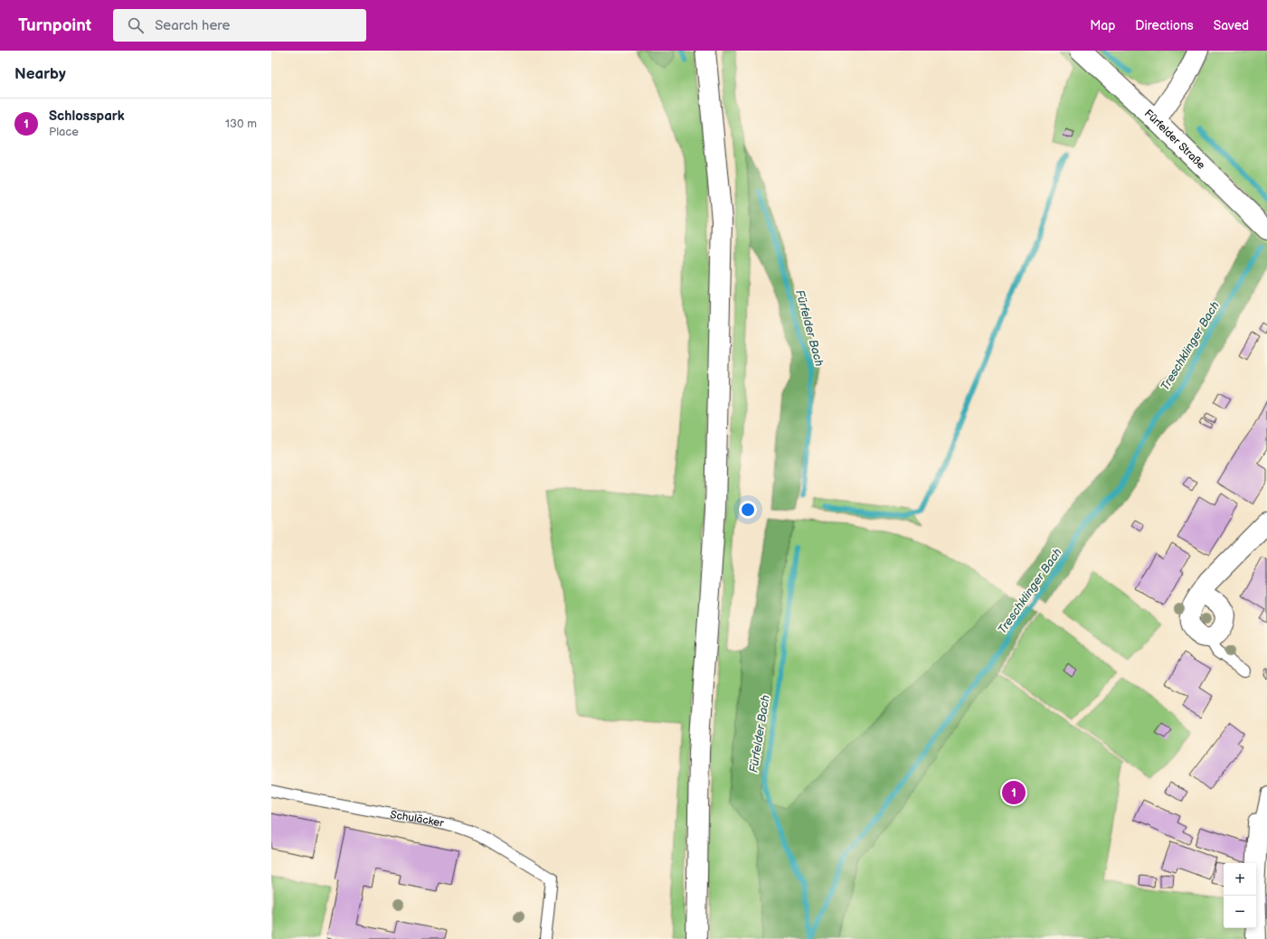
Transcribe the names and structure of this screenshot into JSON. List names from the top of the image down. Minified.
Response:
{"streets":{"main road":["Fürfelder Straße"],"lane":["Schuläcker"]},"water":["Fürfelder Bach","Treschklinger Bach"],"page":{"header":"Turnpoint","search":"Search here","nav":["Map","Directions","Saved"],"heading":"Nearby","list":[{"mark":"1","name":"Schlosspark","note":"Place","value":"130 m"}],"pins":"1","map_buttons":["+","−"]}}
